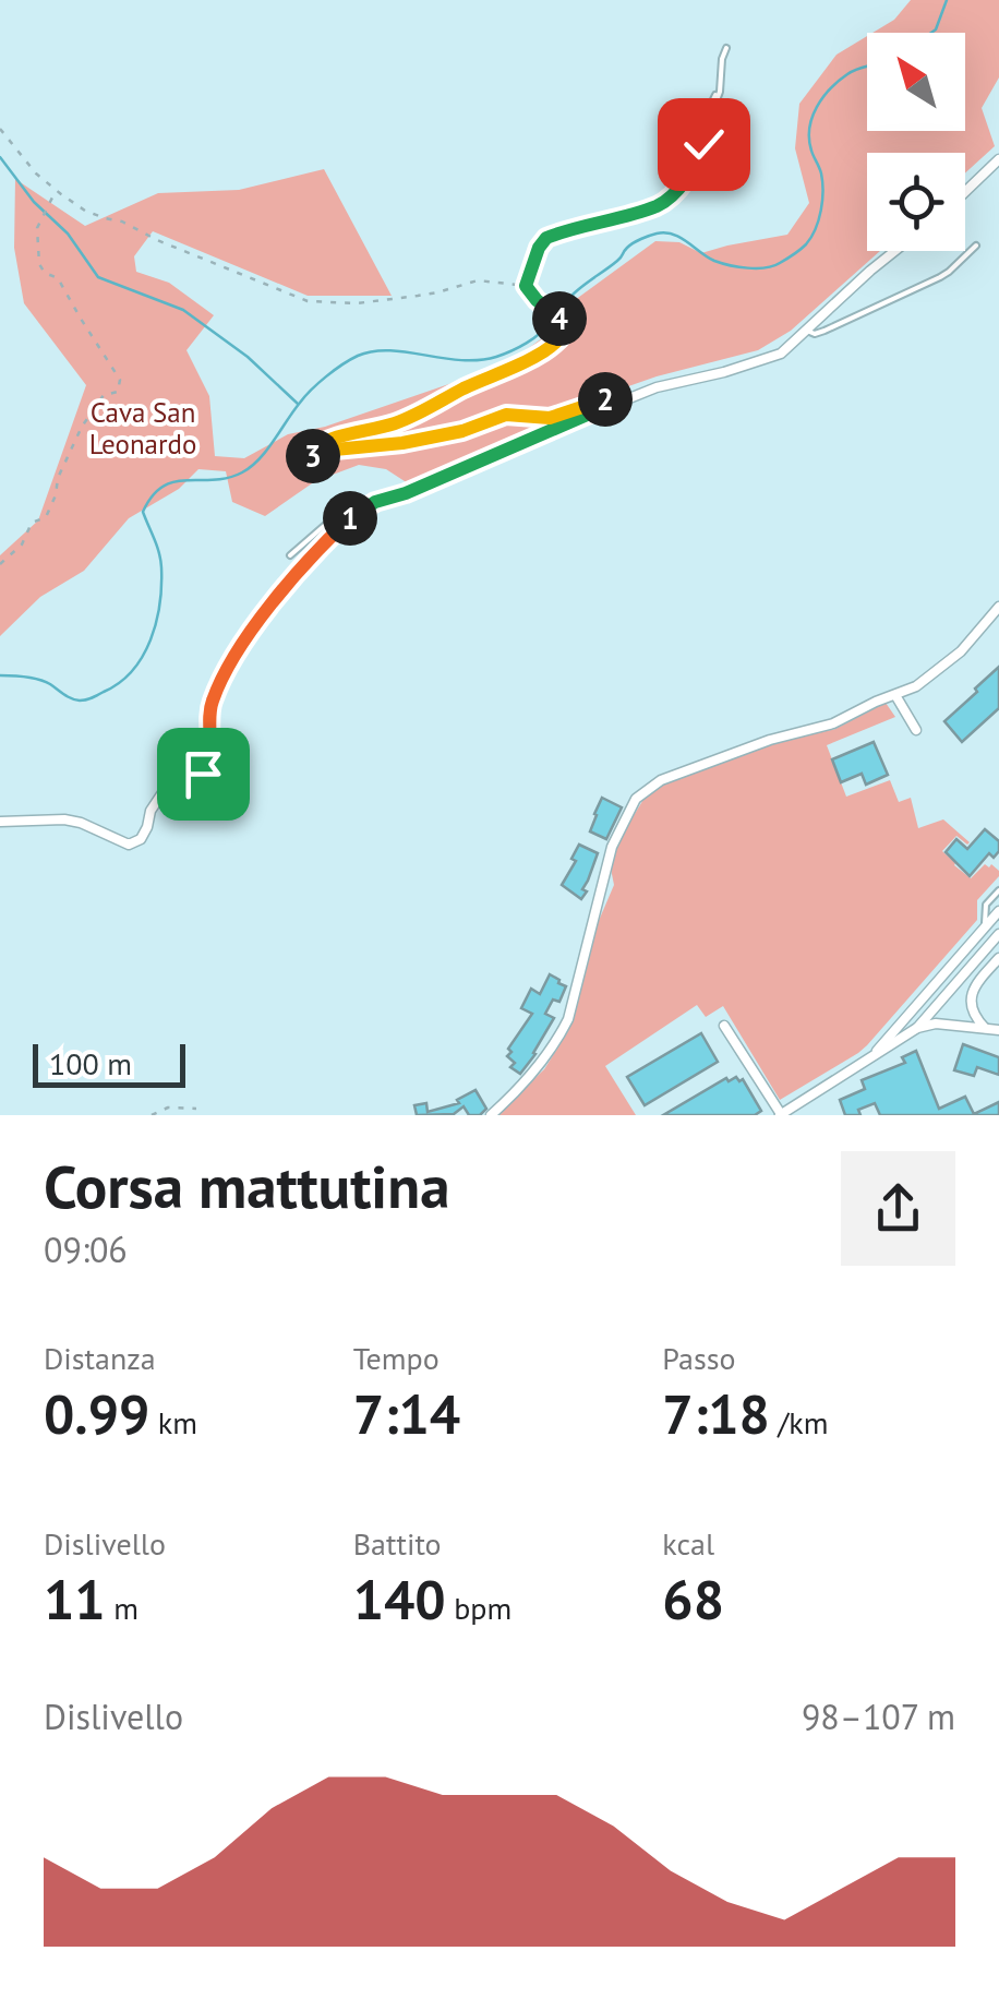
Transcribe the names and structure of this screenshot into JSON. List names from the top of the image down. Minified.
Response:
{"parks":["Cava San Leonardo"],"scale_bar":"100 m","north":"top left","page":{"pins":["4","2","3","1"],"scale":"100 m","heading":["Corsa mattutina","09:06"],"stats":[["Distanza","0.99 km"],["Tempo","7:14"],["Passo","7:18 /km"],["Dislivello","11 m"],["Battito","140 bpm"],["kcal","68"]],"chart":["Dislivello","98–107 m"]}}
